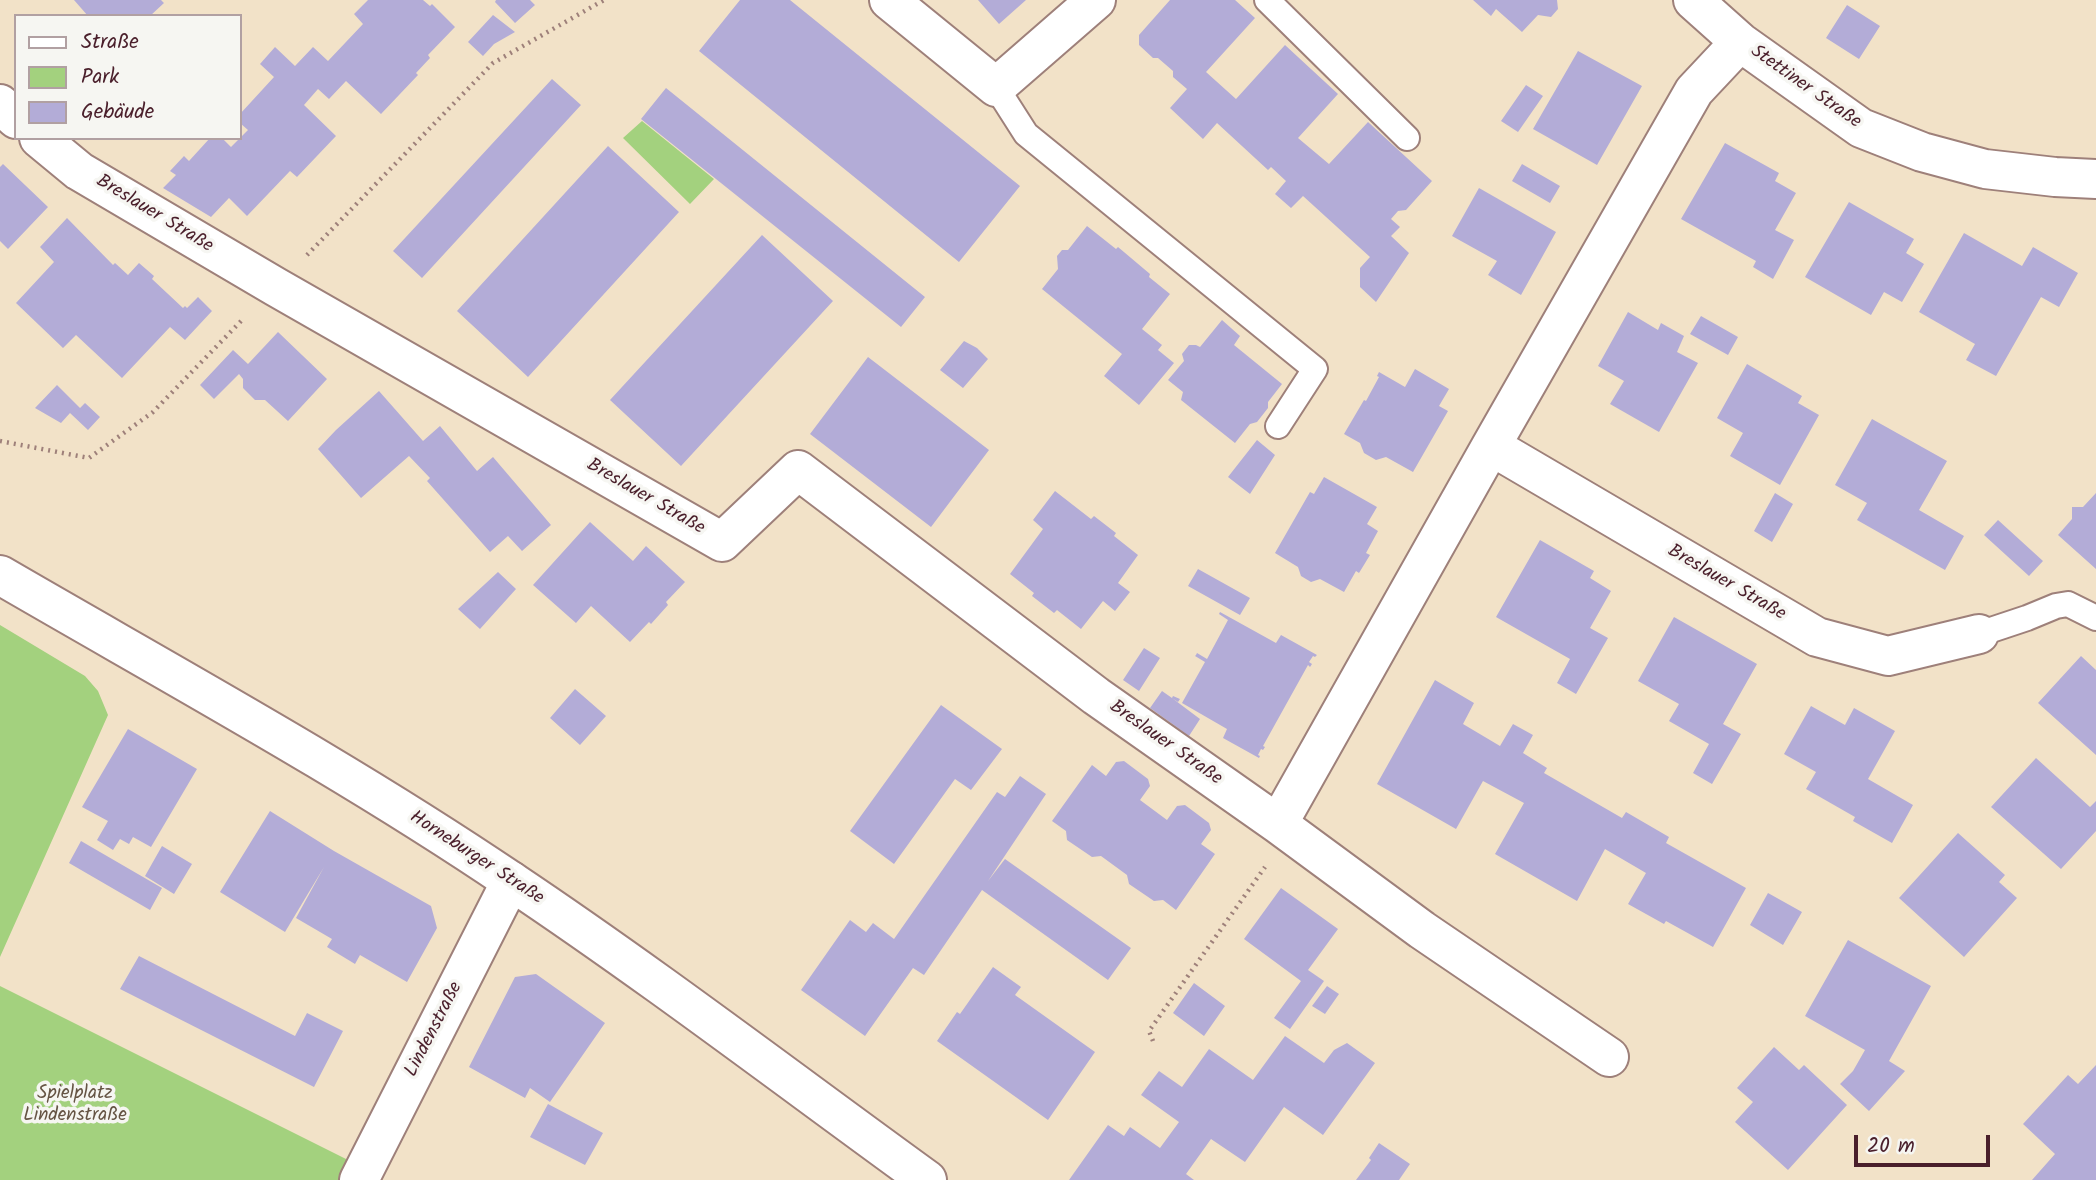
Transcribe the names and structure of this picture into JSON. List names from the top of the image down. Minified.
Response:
{"streets":{"street":["Stettiner Straße","Breslauer Straße","Horneburger Straße","Lindenstraße"]},"crossings":[["Horneburger Straße","Lindenstraße"]],"parks":["Spielplatz Lindenstraße"],"legend":["Straße","Park","Gebäude"],"scale_bar":"20 m"}
